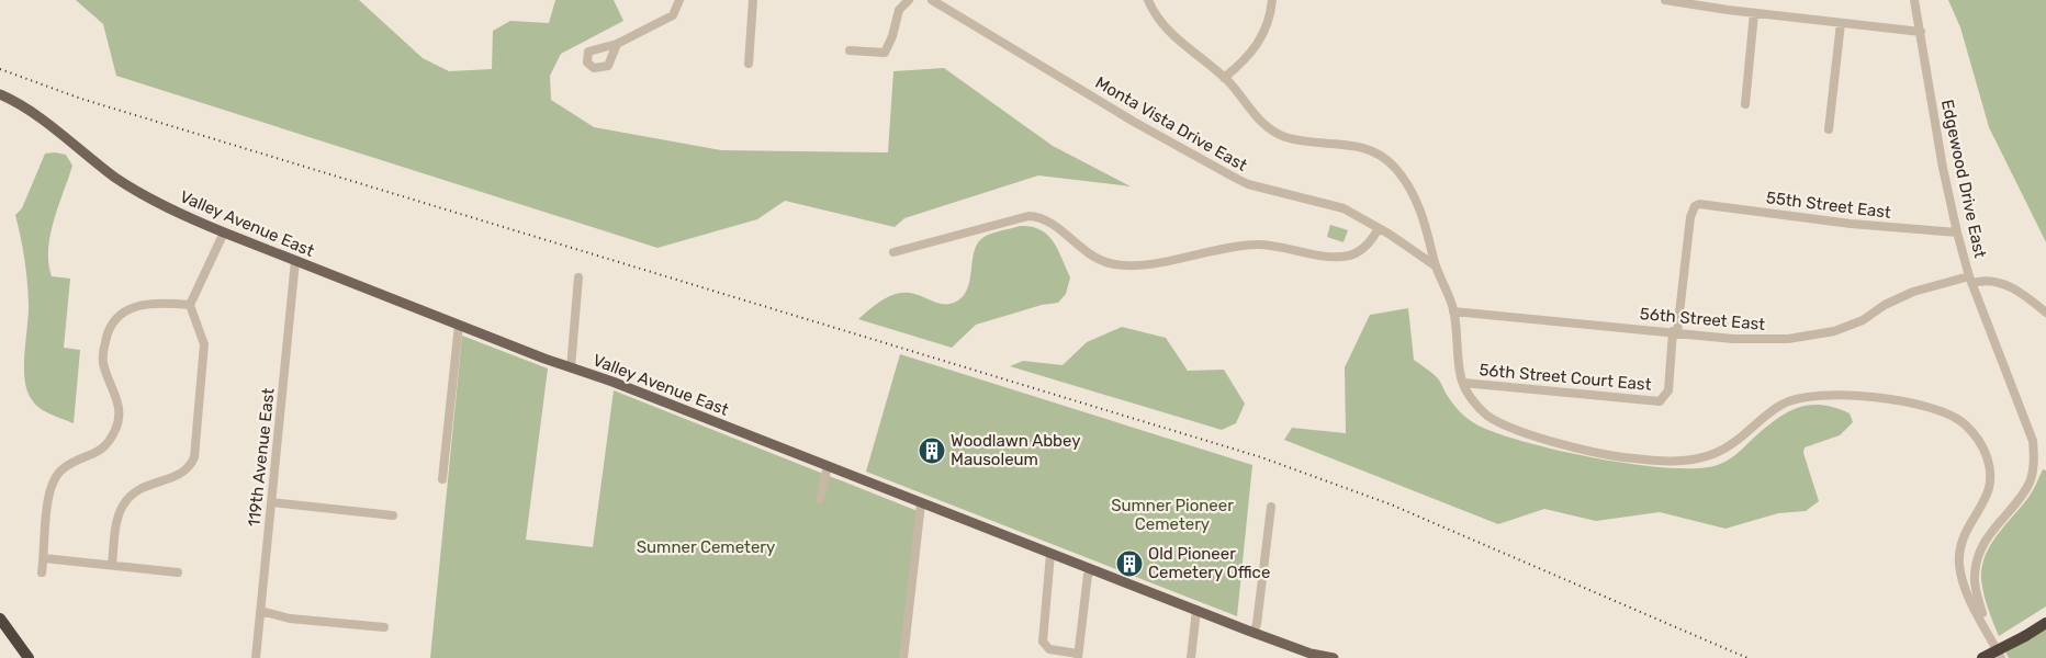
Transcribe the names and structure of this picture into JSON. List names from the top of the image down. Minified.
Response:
{"streets":{"main road":["Valley Avenue East"],"street":["Monta Vista Drive East","Edgewood Drive East","55th Street East","56th Street East","56th Street Court East","119th Avenue East"]},"crossings":[["Edgewood Drive East","55th Street East"],["Edgewood Drive East","56th Street East"],["55th Street East","56th Street East"],["55th Street East","56th Street Court East"],["Valley Avenue East","119th Avenue East"],["56th Street East","56th Street Court East"]],"parks":["Sumner Pioneer Cemetery","Sumner Cemetery"],"places":{"building":["Woodlawn Abbey Mausoleum","Old Pioneer Cemetery Office"]}}
